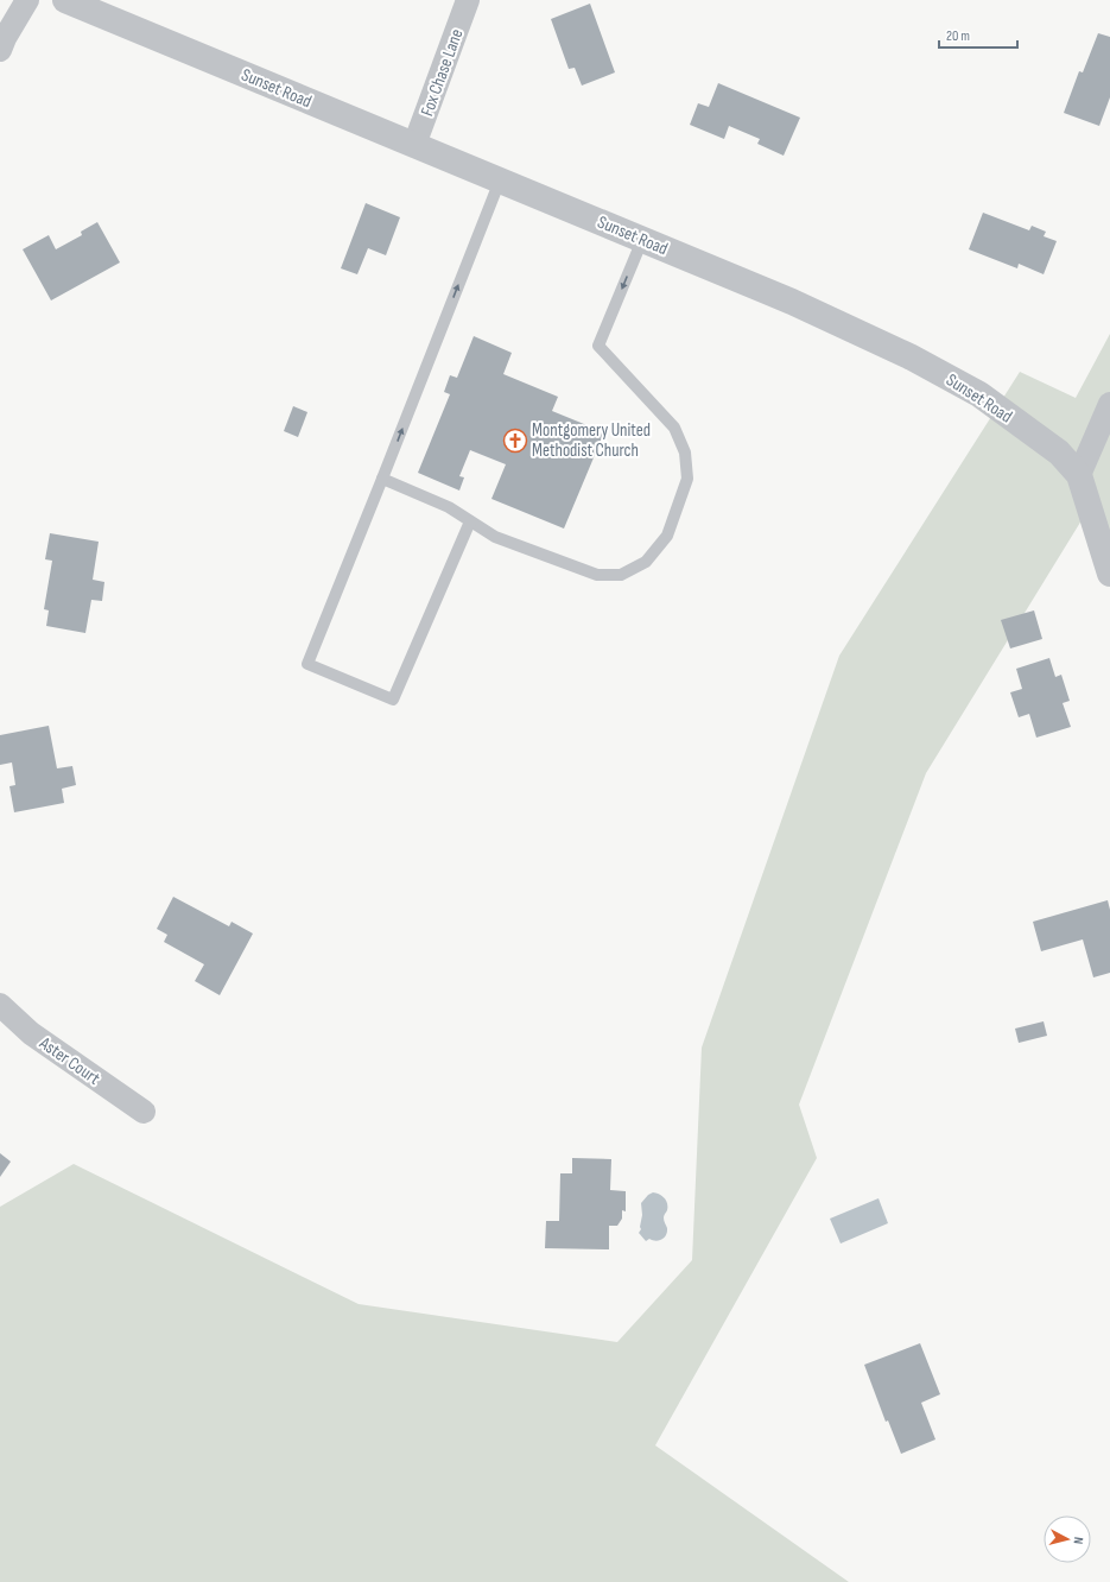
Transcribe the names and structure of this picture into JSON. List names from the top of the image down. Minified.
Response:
{"streets":{"street":["Fox Chase Lane","Sunset Road","Aster Court"]},"crossings":[["Fox Chase Lane","Sunset Road"]],"places":{"church":["Montgomery United Methodist Church"]},"scale_bar":"20 m","north":"right"}
